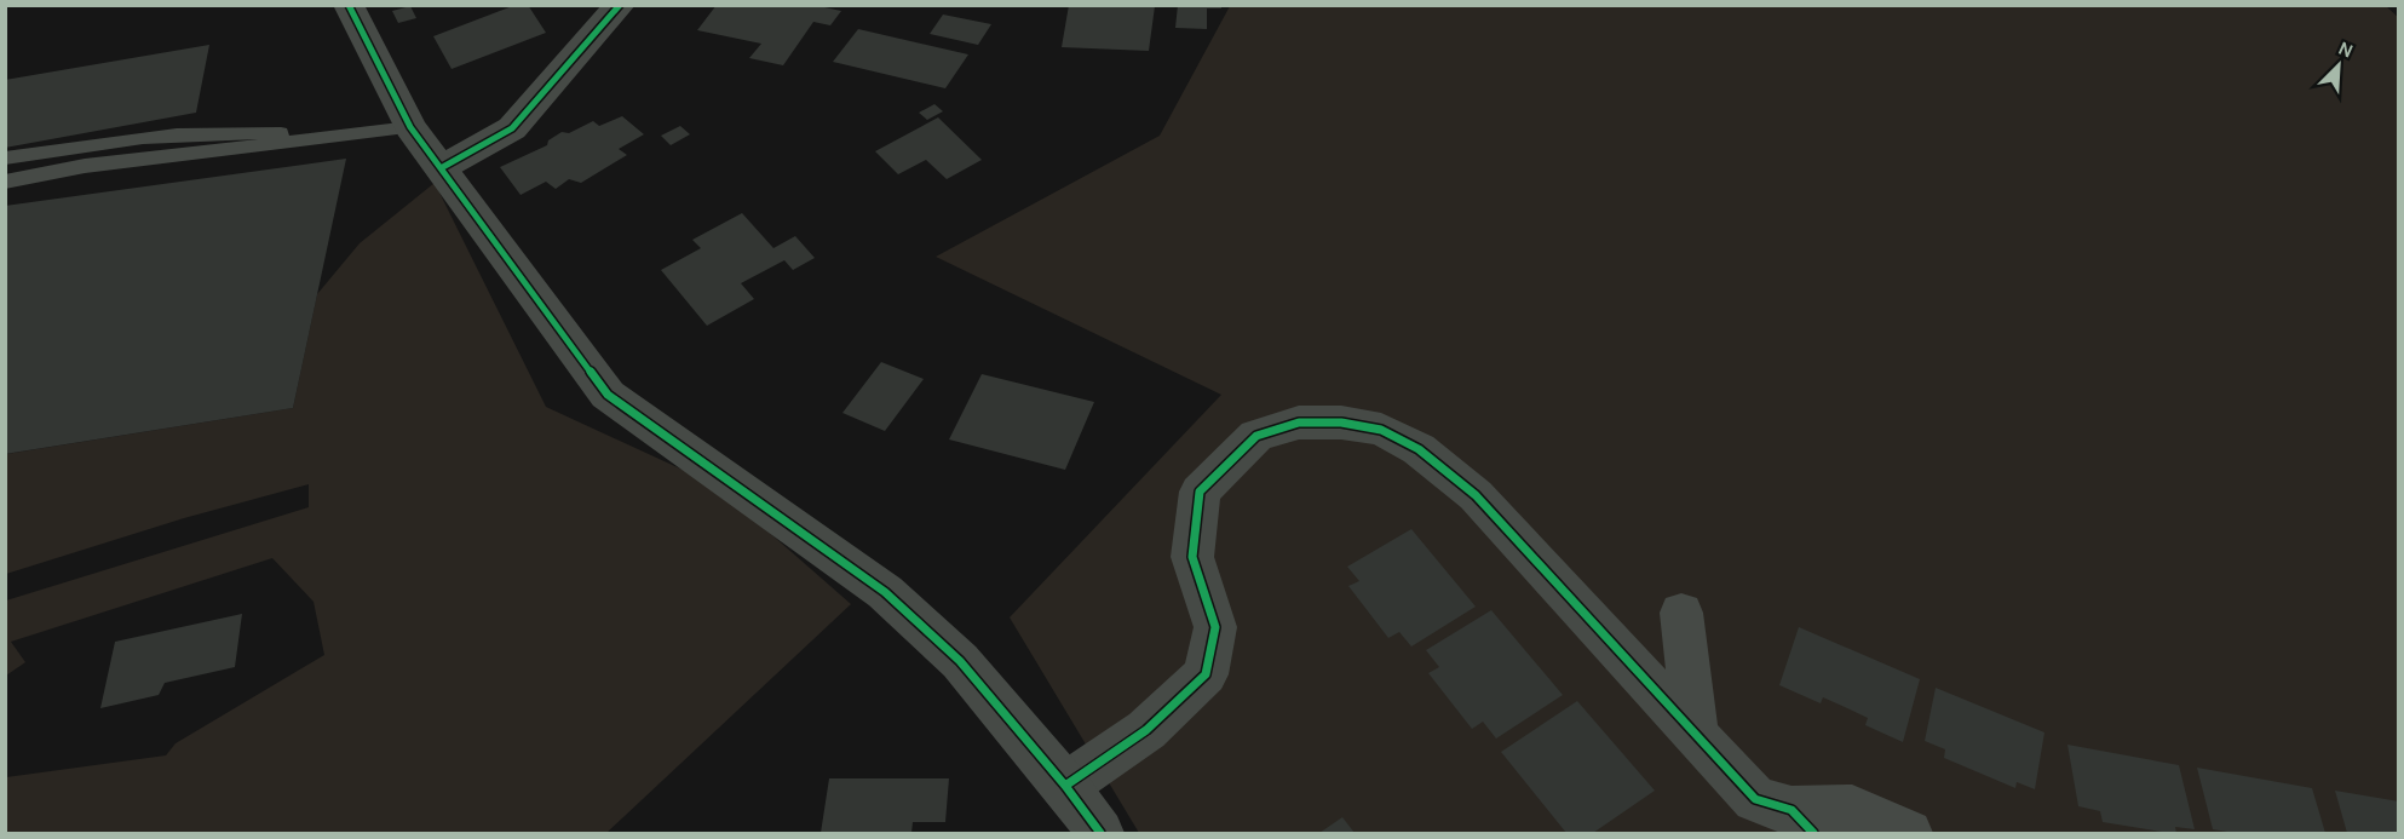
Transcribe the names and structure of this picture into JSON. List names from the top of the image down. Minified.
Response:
{"north":"top right"}
